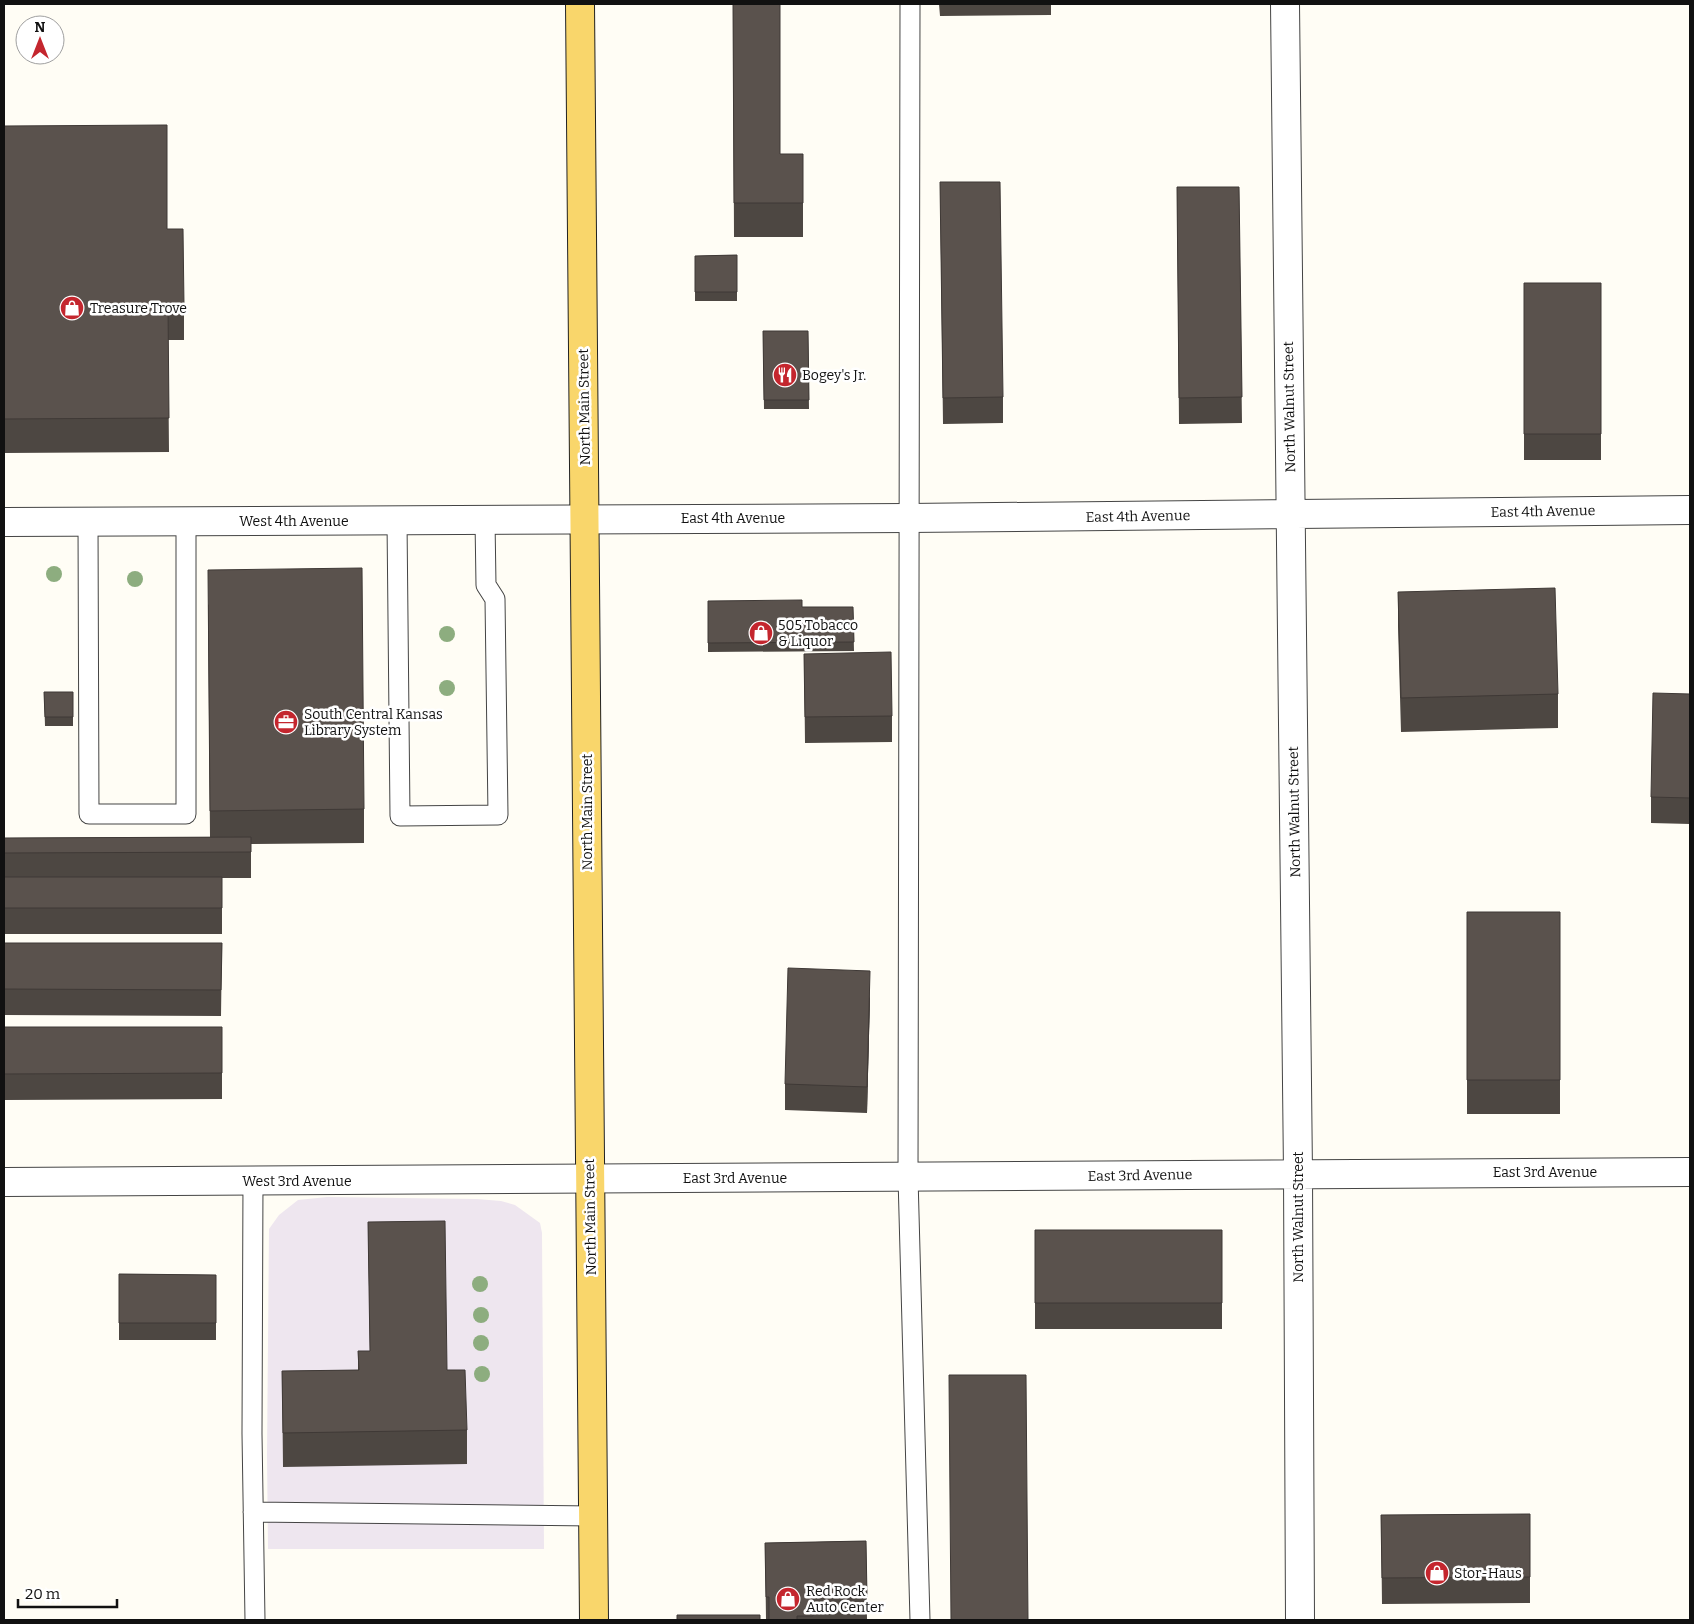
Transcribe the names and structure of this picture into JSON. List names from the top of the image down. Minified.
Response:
{"streets":{"main road":["North Main Street"],"street":["North Walnut Street","East 4th Avenue","West 4th Avenue","East 3rd Avenue","West 3rd Avenue"]},"crossings":[["North Main Street","East 4th Avenue"],["North Main Street","West 4th Avenue"],["North Main Street","East 3rd Avenue"],["North Main Street","West 3rd Avenue"],["North Walnut Street","East 4th Avenue"],["North Walnut Street","East 3rd Avenue"],["East 4th Avenue","West 4th Avenue"],["East 3rd Avenue","West 3rd Avenue"]],"places":{"shop":["Treasure Trove","505 Tobacco & Liquor","Stor-Haus","Red Rock Auto Center"],"restaurant":["Bogey's Jr."],"office":["South Central Kansas Library System"]},"scale_bar":"20 m","north":"top"}
